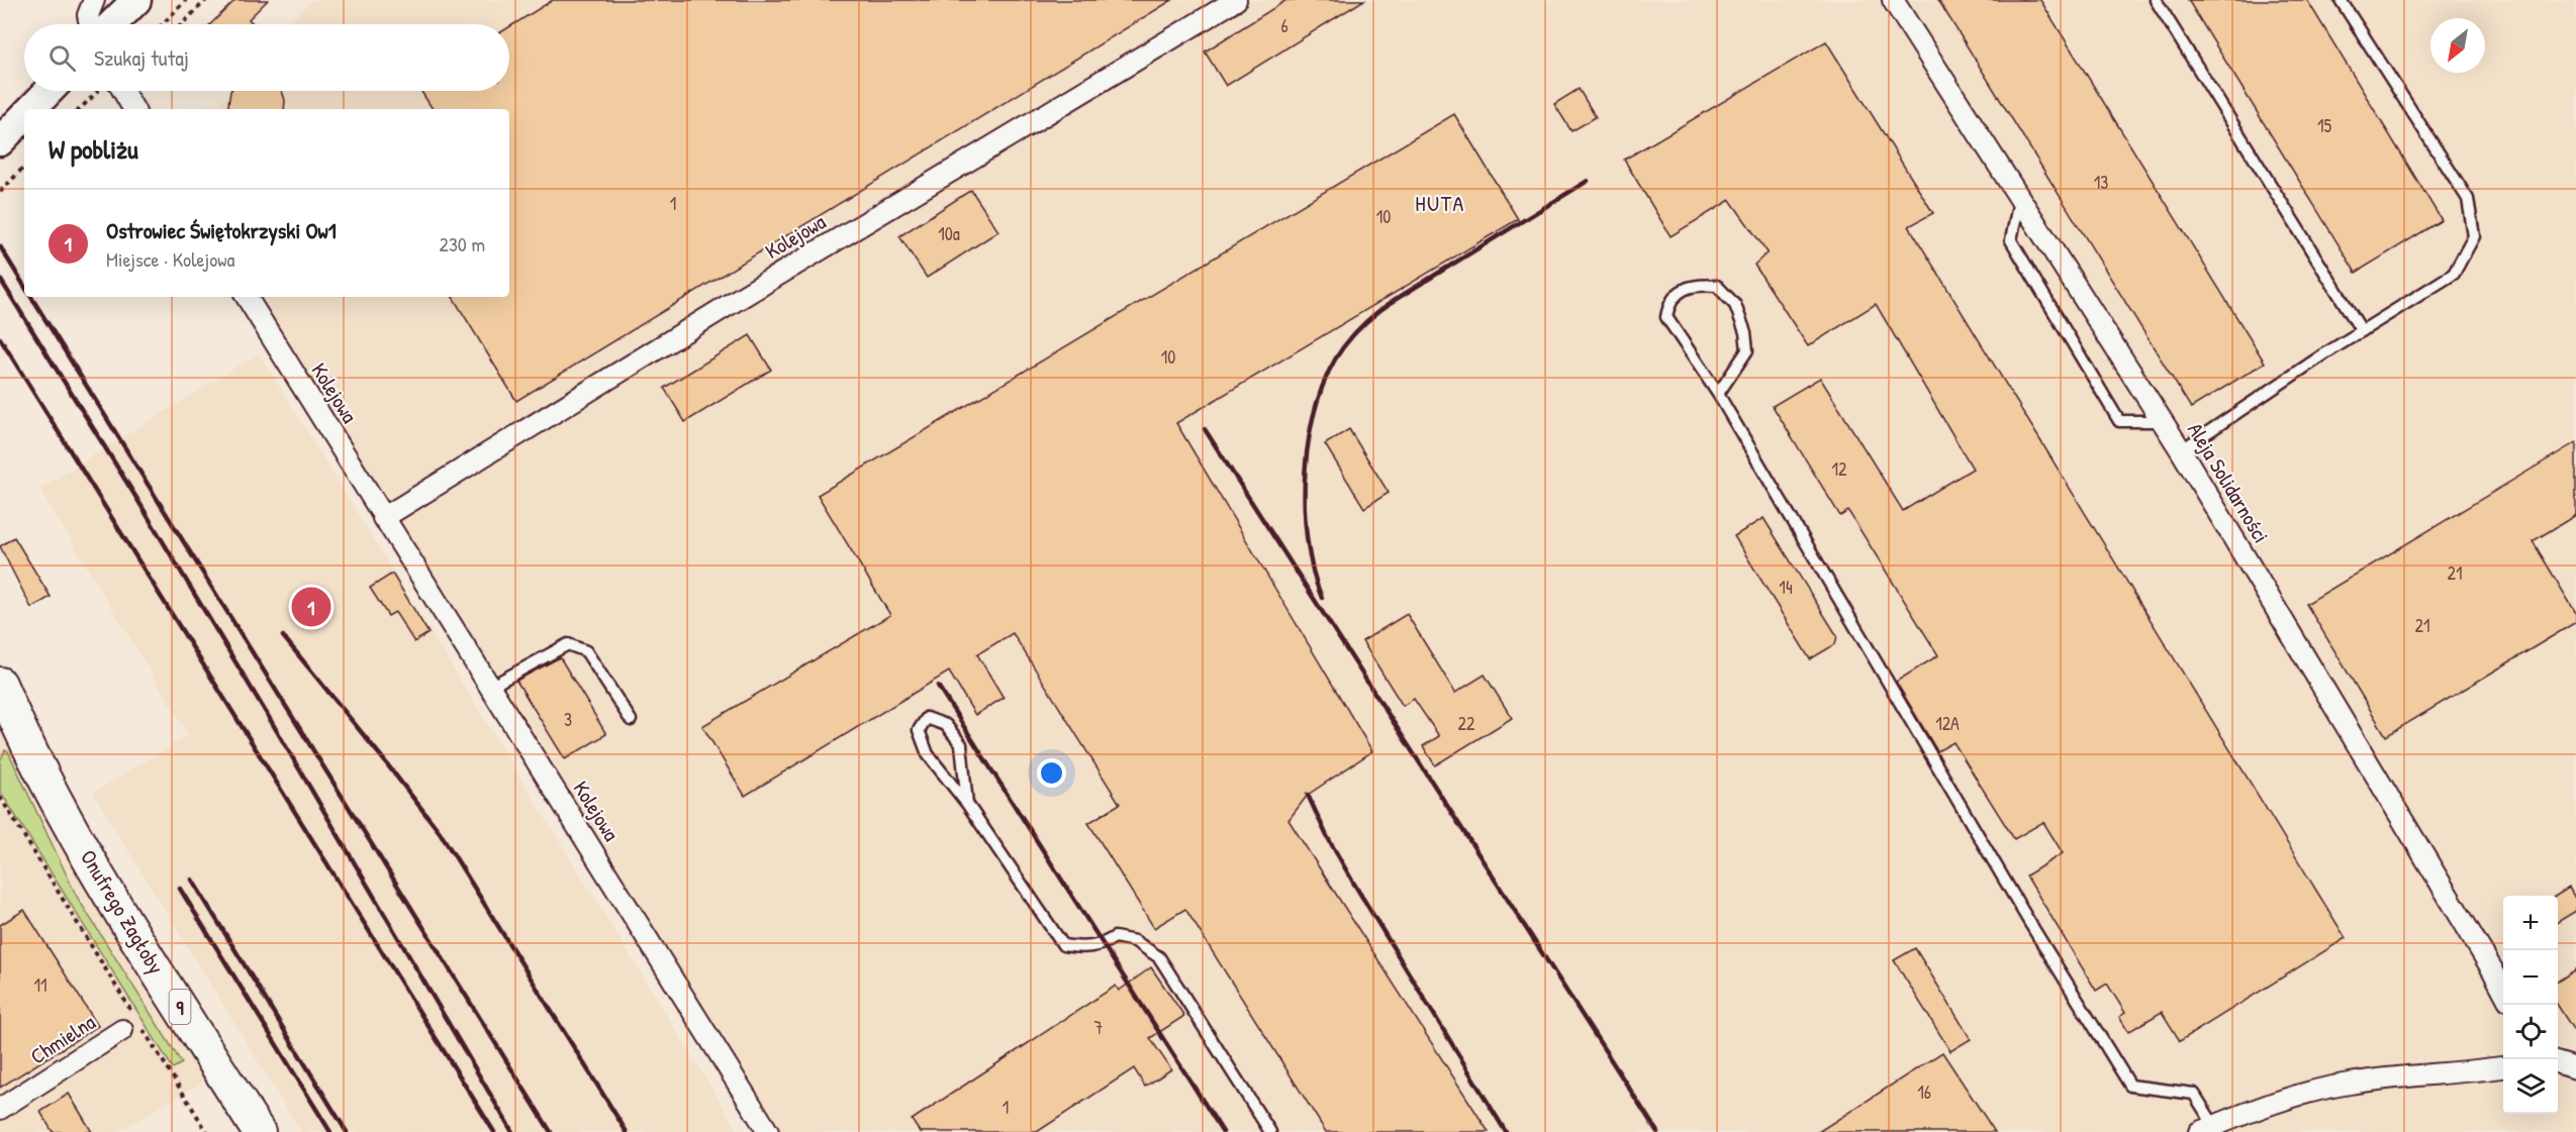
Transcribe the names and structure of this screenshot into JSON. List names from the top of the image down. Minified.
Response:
{"streets":{"main road":["Onufrego Zagłoby","9"],"street":["Kolejowa","Aleja Solidarności","Chmielna"]},"districts":["HUTA"],"house_numbers":["6","15","13","1","10","10a","10","12","21","14","21","3","22","12A","11","7","16","1"],"north":"bottom left","page":{"search":"Szukaj tutaj","heading":"W pobliżu","list":[{"mark":"1","name":"Ostrowiec Świętokrzyski Ow1","note":"Miejsce · Kolejowa","value":"230 m"}],"pins":"1","map_buttons":["+","−"]}}
